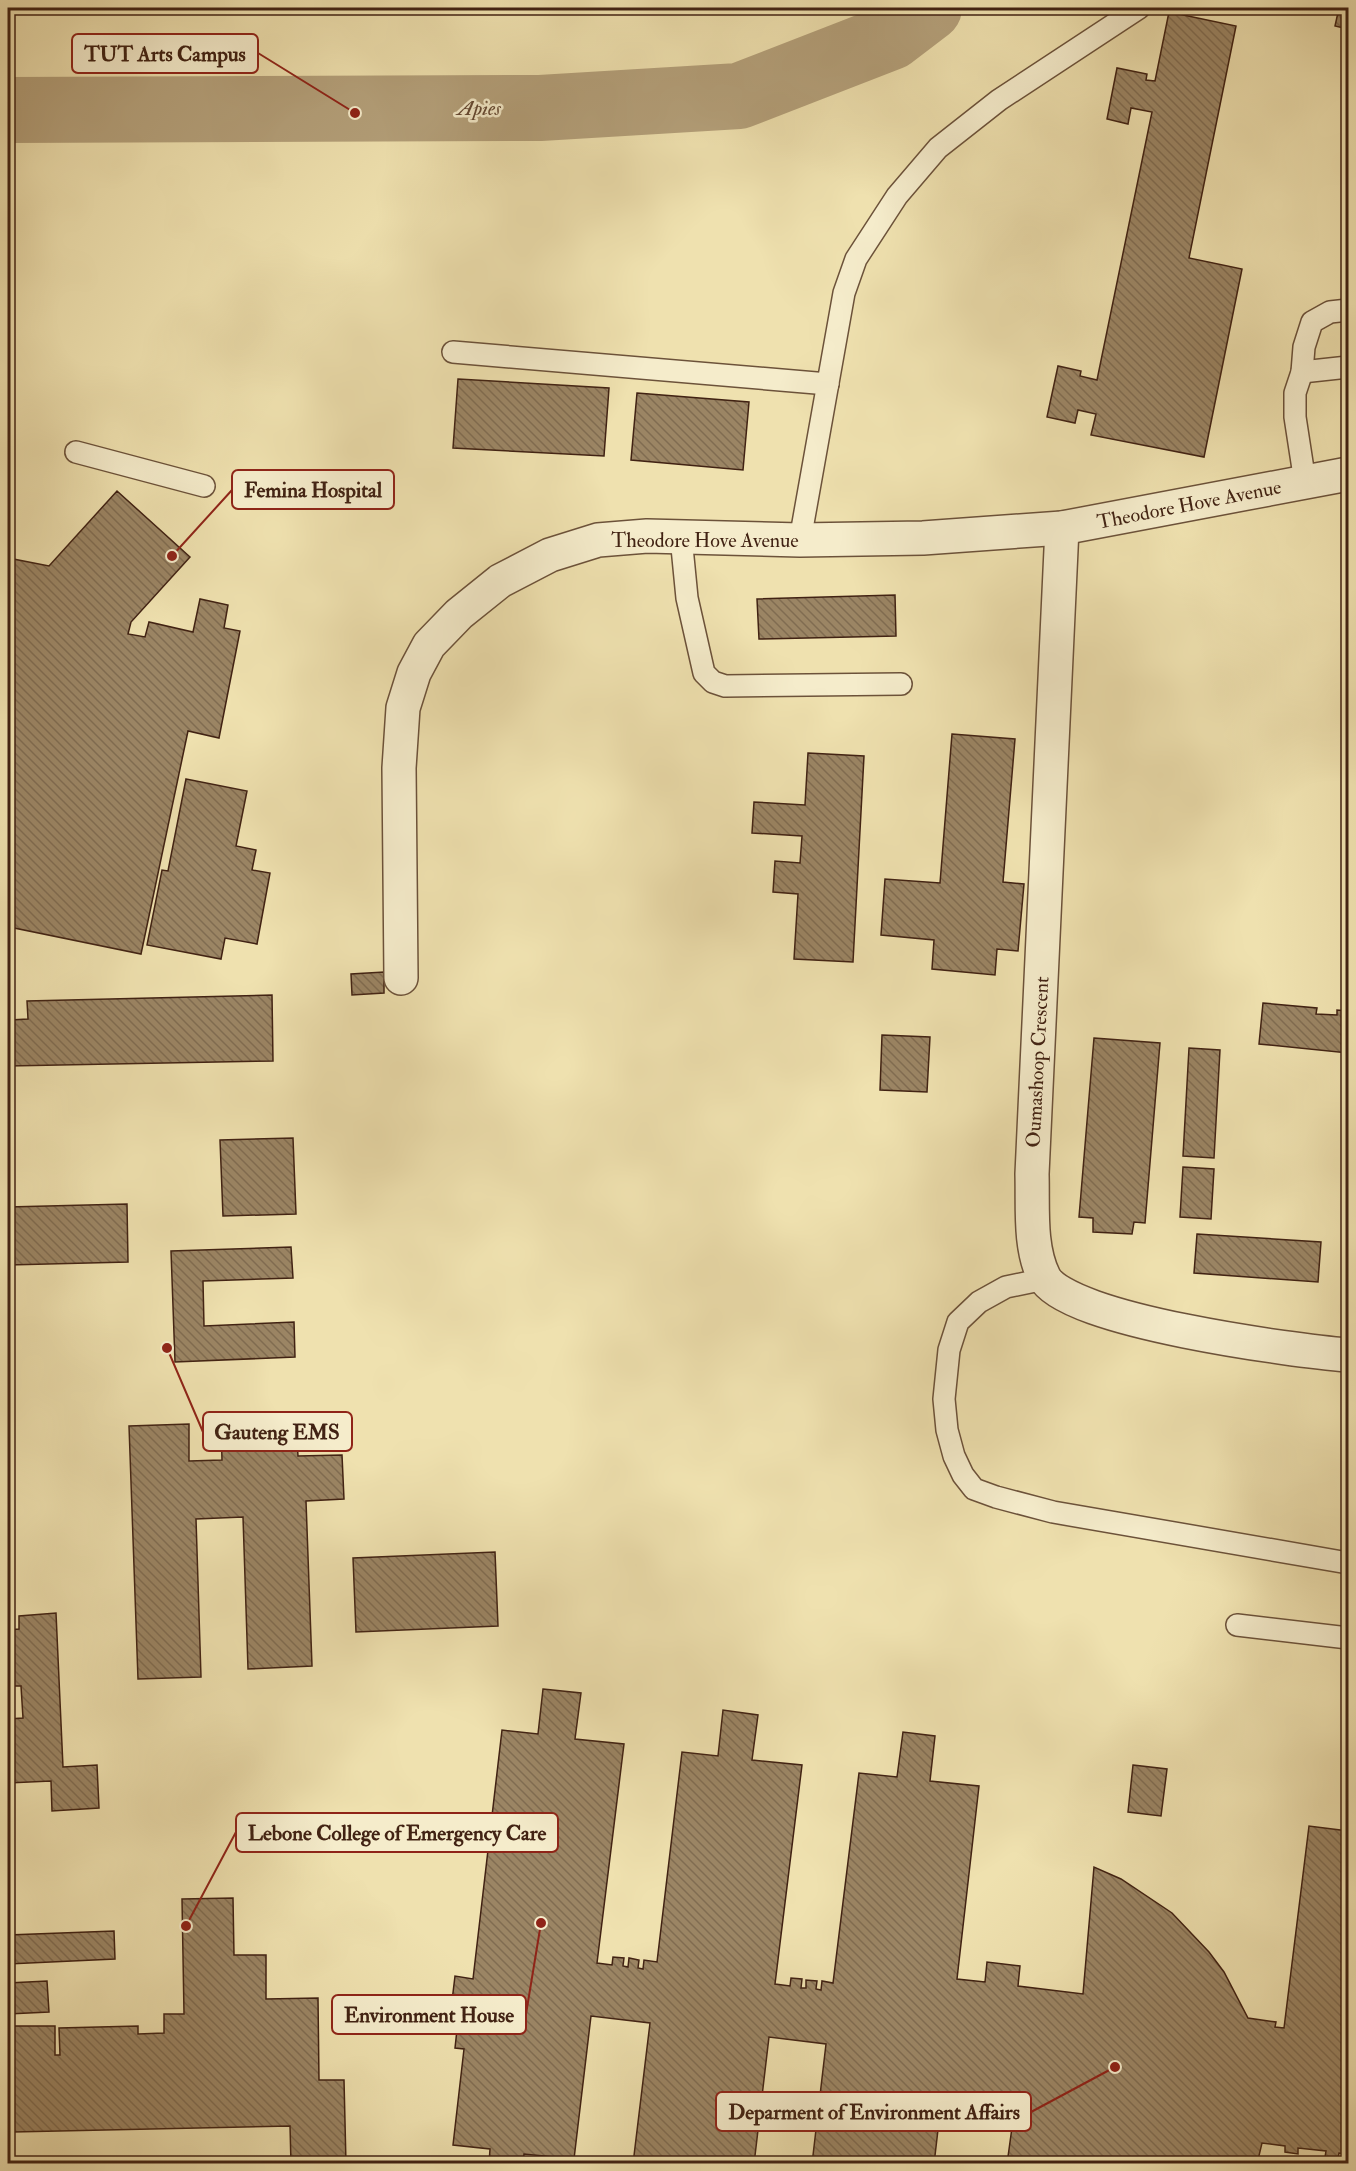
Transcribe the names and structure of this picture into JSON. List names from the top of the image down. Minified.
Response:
{"streets":{"street":["Theodore Hove Avenue","Oumashoop Crescent"]},"crossings":[["Theodore Hove Avenue","Oumashoop Crescent"]],"water":["Apies"],"places":["TUT Arts Campus","Femina Hospital","Gauteng EMS","Environment House","Lebone College of Emergency Care","Deparment of Environment Affairs"]}
